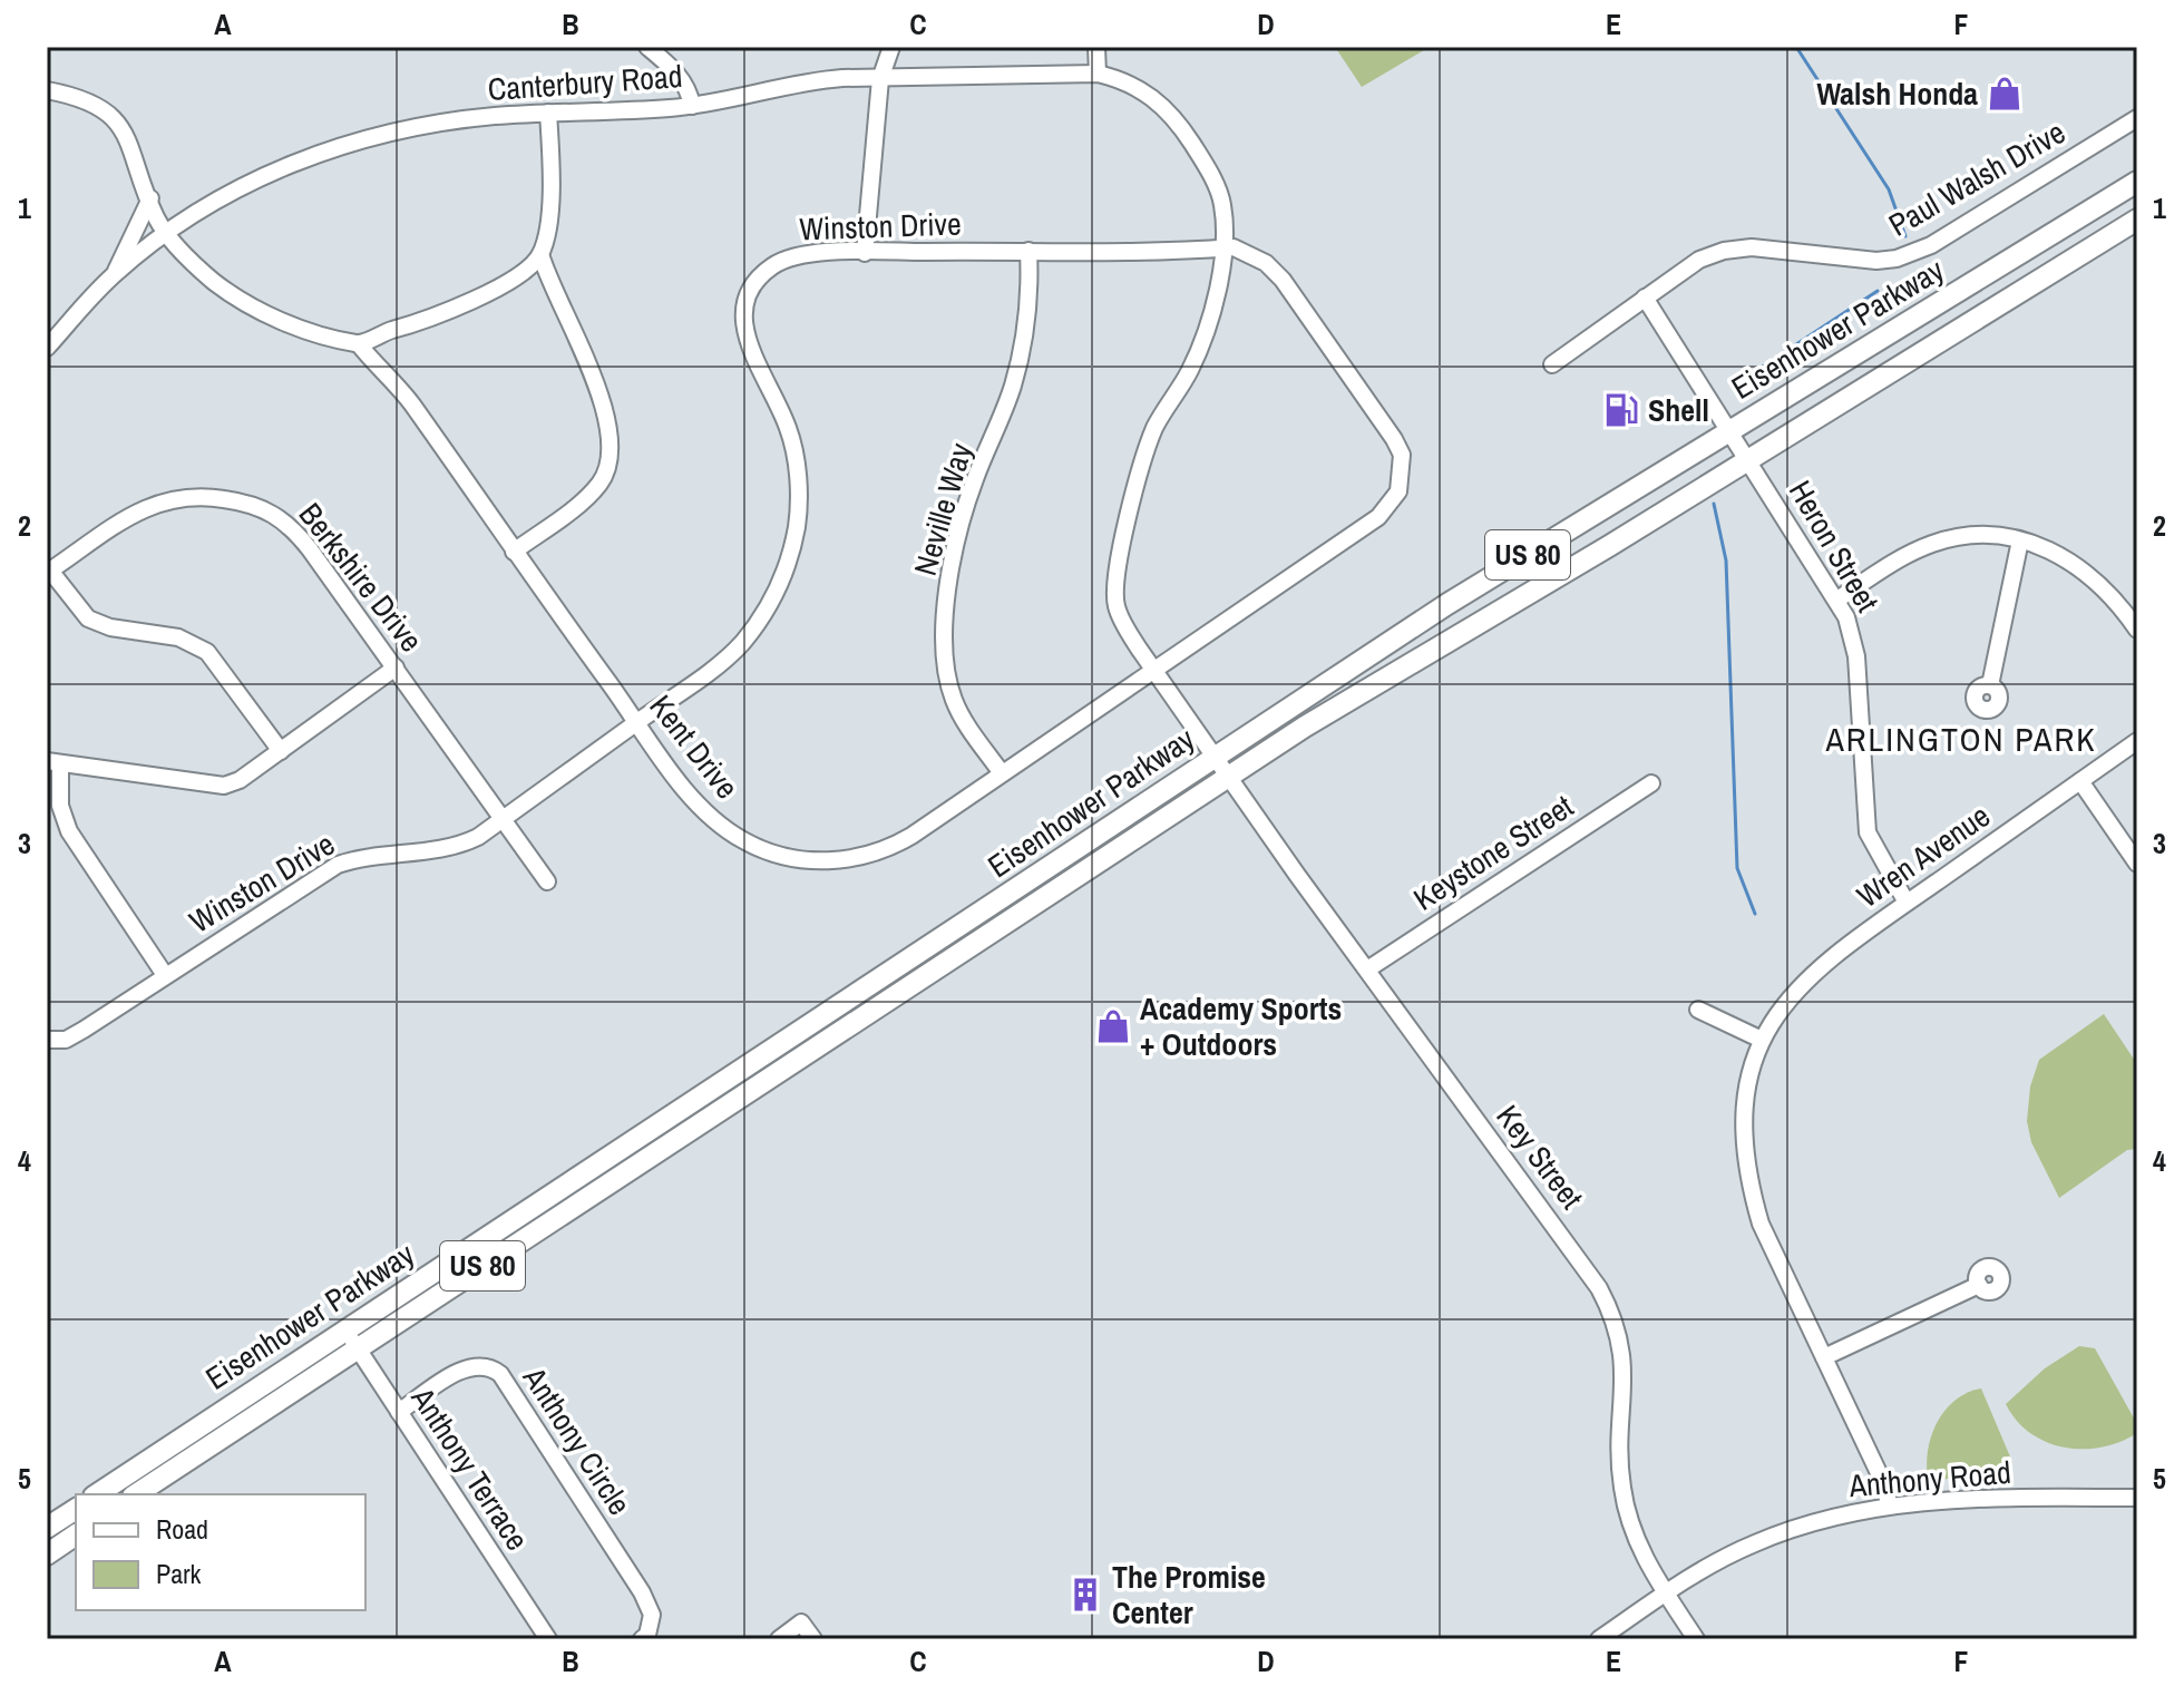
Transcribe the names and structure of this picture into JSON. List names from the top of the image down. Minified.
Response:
{"streets":{"main road":["Eisenhower Parkway","US 80"],"street":["Canterbury Road","Paul Walsh Drive","Winston Drive","Neville Way","Heron Street","Berkshire Drive","Kent Drive","Keystone Street","Wren Avenue","Key Street","Anthony Circle","Anthony Terrace","Anthony Road"]},"crossings":[["Canterbury Road","Winston Drive"],["Canterbury Road","Eisenhower Parkway"],["Canterbury Road","Kent Drive"],["Canterbury Road","Key Street"],["Paul Walsh Drive","Heron Street"],["Winston Drive","Neville Way"],["Winston Drive","Berkshire Drive"],["Winston Drive","Kent Drive"],["Eisenhower Parkway","Heron Street"],["Eisenhower Parkway","Key Street"],["Eisenhower Parkway","Anthony Terrace"],["Neville Way","Kent Drive"],["Heron Street","Wren Avenue"],["Keystone Street","Key Street"],["Wren Avenue","Anthony Road"],["Key Street","Anthony Road"],["Anthony Circle","Anthony Terrace"]],"districts":["ARLINGTON PARK"],"places":{"shop":["Walsh Honda","Academy Sports + Outdoors"],"fuel station":["Shell"],"building":["The Promise Center"]},"legend":["Road","Park"],"grid":{"columns":["A","B","C","D","E","F"],"rows":["1","2","3","4","5"]}}
